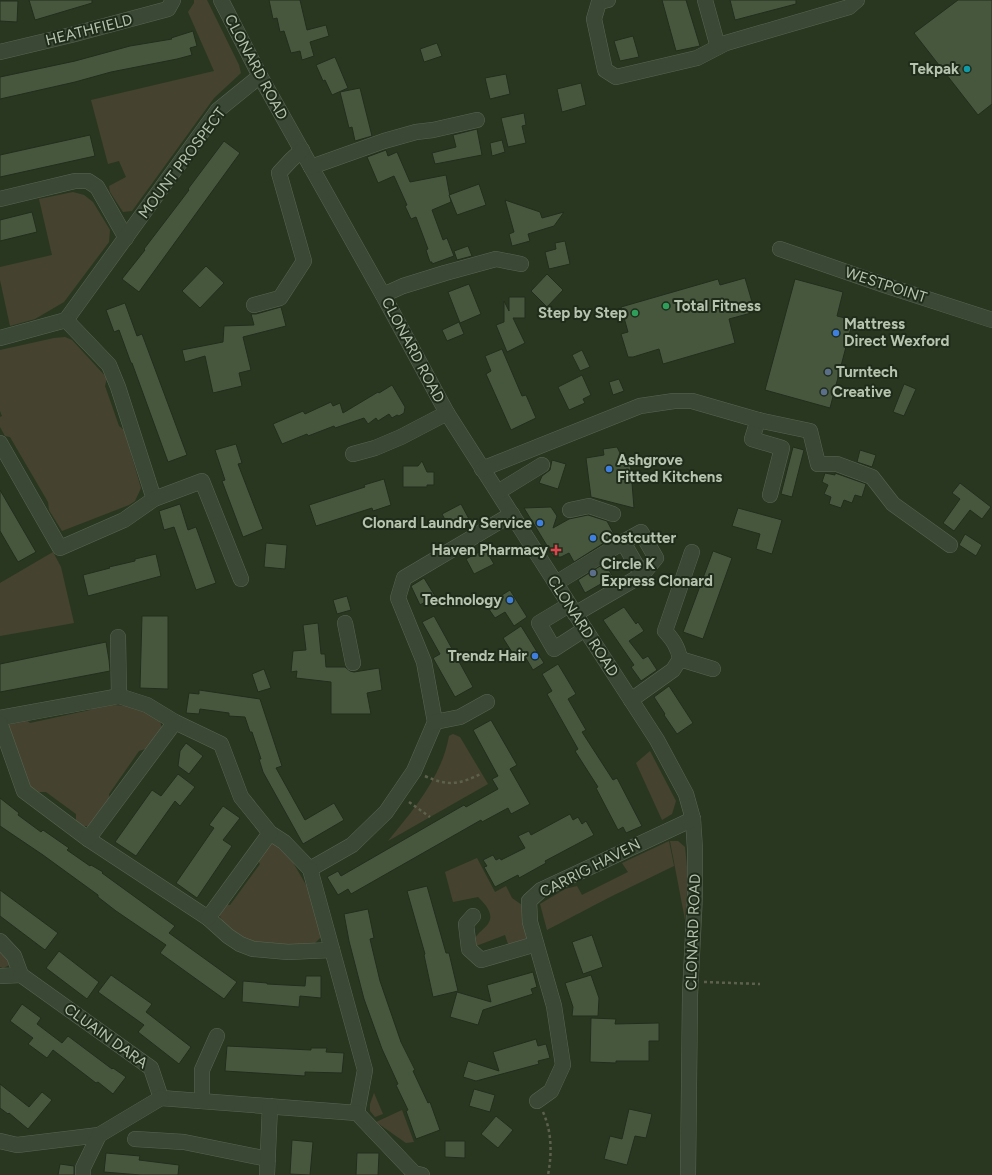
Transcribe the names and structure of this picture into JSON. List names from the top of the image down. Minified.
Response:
{"streets":{"street":["HEATHFIELD","CLONARD ROAD","MOUNT PROSPECT","WESTPOINT","CARRIG HAVEN","CLUAIN DARA"]},"crossings":[["CLONARD ROAD","MOUNT PROSPECT"],["CLONARD ROAD","CARRIG HAVEN"]],"places":{"other":["Tekpak","Total Fitness","Step by Step","Mattress Direct Wexford","Turntech","Creative","Ashgrove Fitted Kitchens","Clonard Laundry Service","Costcutter","Circle K Express Clonard","Technology","Trendz Hair"],"health":["Haven Pharmacy"]}}
